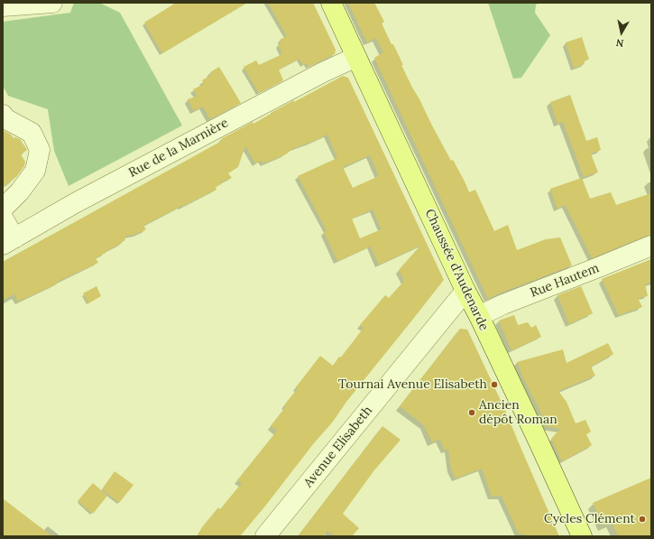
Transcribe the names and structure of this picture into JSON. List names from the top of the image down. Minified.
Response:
{"streets":{"main road":["Chaussée d'Audenarde"],"street":["Rue de la Marnière","Rue Hautem","Avenue Elisabeth"]},"crossings":[["Rue de la Marnière","Chaussée d'Audenarde"],["Chaussée d'Audenarde","Rue Hautem"],["Chaussée d'Audenarde","Avenue Elisabeth"]],"places":["Tournai Avenue Elisabeth","Ancien dépôt Roman","Cycles Clément"],"north":"bottom"}
